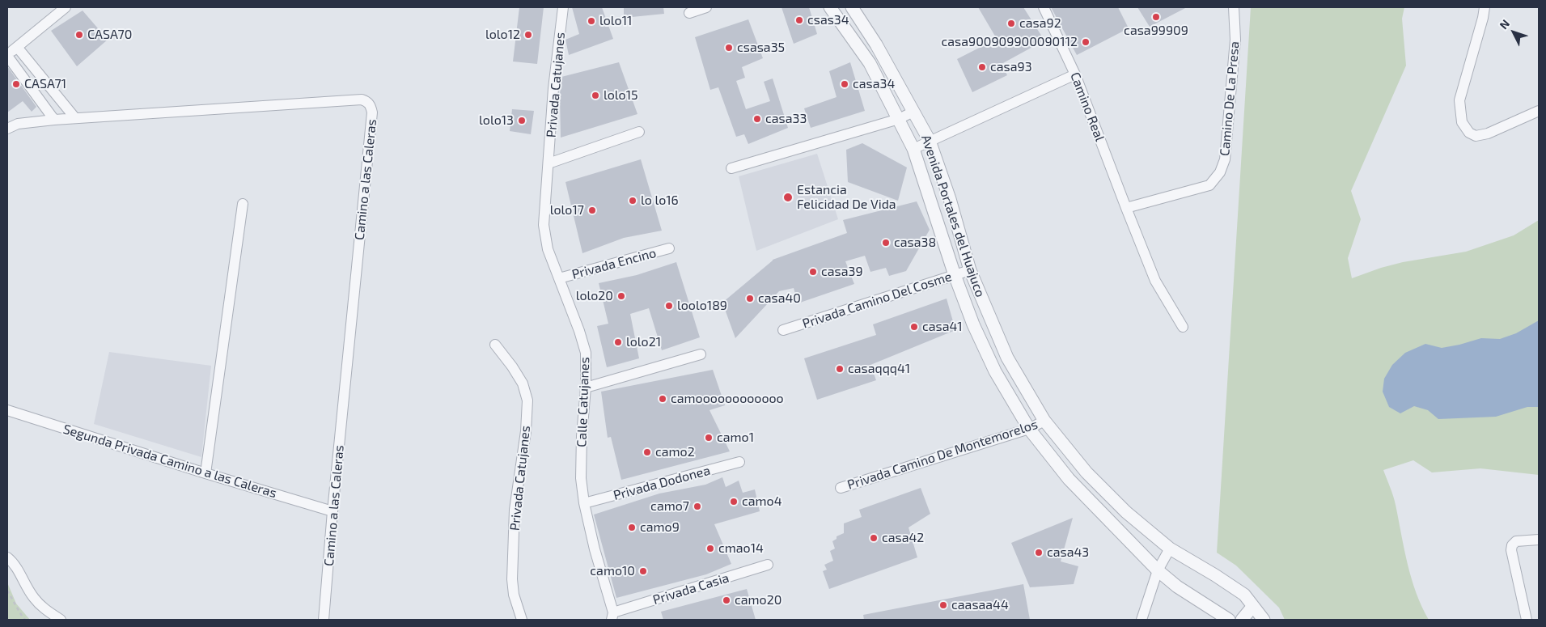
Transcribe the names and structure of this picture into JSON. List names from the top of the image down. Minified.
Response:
{"streets":{"street":["Privada Catujanes","Camino De La Presa","Camino Real","Camino a las Caleras","Avenida Portales del Huajuco","Privada Encino","Privada Camino Del Cosme","Calle Catujanes","Privada Camino De Montemorelos","Segunda Privada Camino a las Caleras","Privada Dodonea","Privada Casia"]},"crossings":[["Privada Catujanes","Calle Catujanes"],["Camino De La Presa","Camino Real"],["Camino a las Caleras","Segunda Privada Camino a las Caleras"],["Avenida Portales del Huajuco","Privada Camino Del Cosme"],["Avenida Portales del Huajuco","Privada Camino De Montemorelos"],["Privada Encino","Calle Catujanes"],["Calle Catujanes","Privada Dodonea"],["Calle Catujanes","Privada Casia"]],"places":["casa99909","csas34","lolo11","casa92","CASA70","lolo12","casa900909900090112","csasa35","casa93","CASA71","casa34","lolo15","casa33","lolo13","Estancia Felicidad De Vida","lo lo16","lolo17","casa38","casa39","lolo20","casa40","loolo189","casa41","lolo21","casaqqq41","camoooooooooooo","camo1","camo2","camo4","camo7","camo9","casa42","cmao14","casa43","camo10","camo20","caasaa44"],"north":"top left"}
